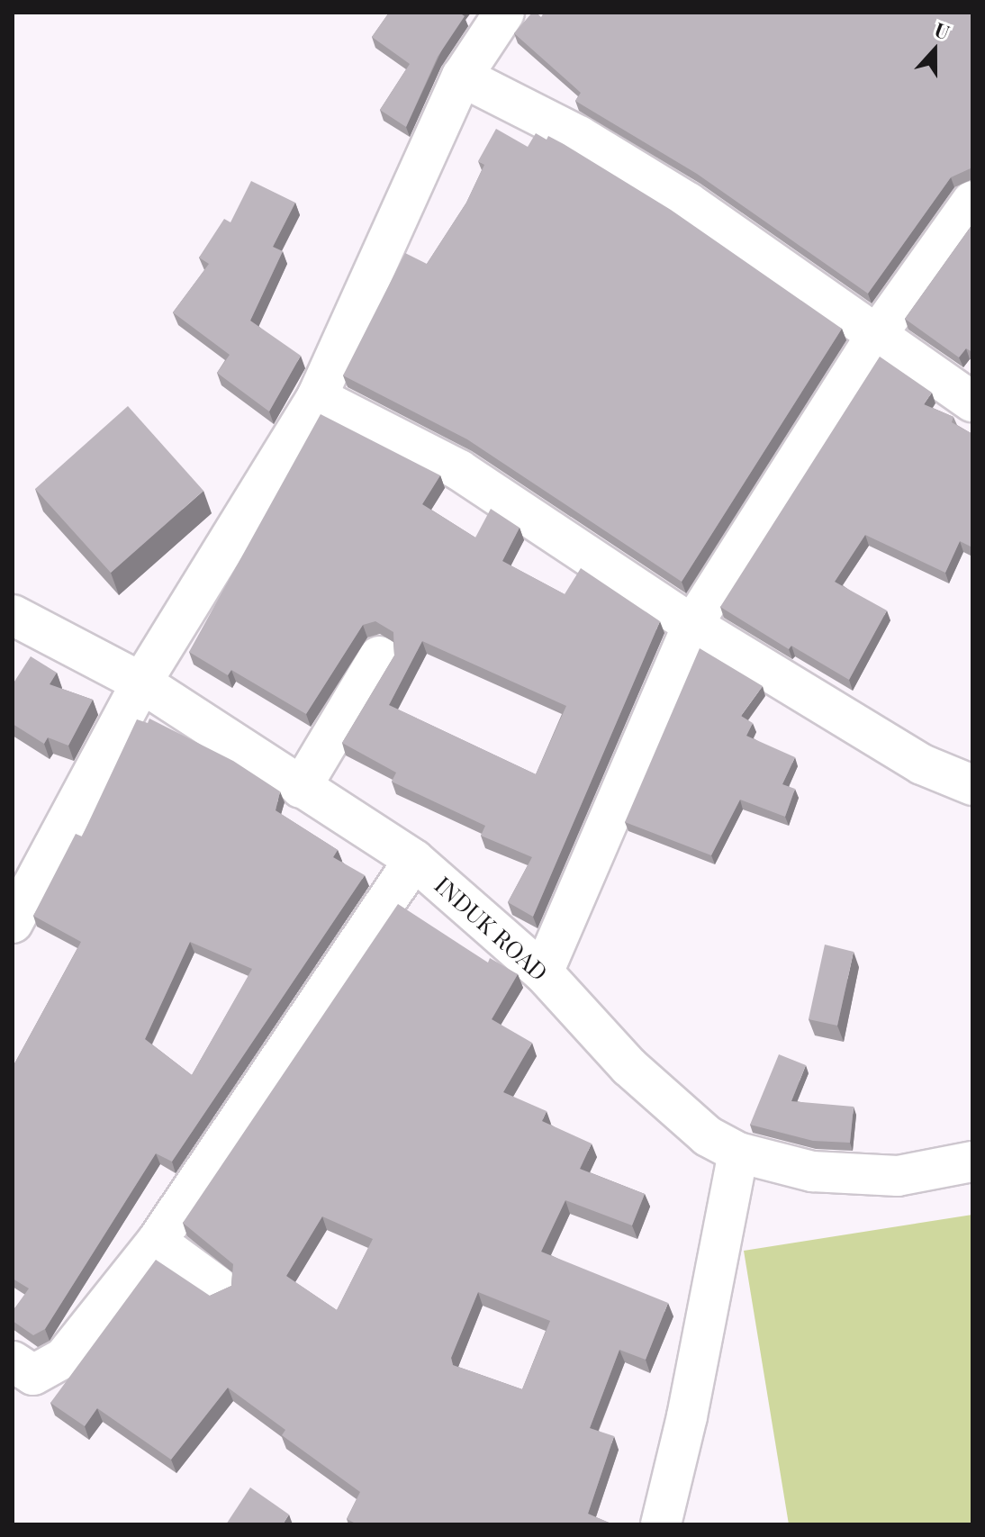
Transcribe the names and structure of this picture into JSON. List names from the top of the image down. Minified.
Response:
{"streets":{"street":["INDUK ROAD"]},"north":"top"}
